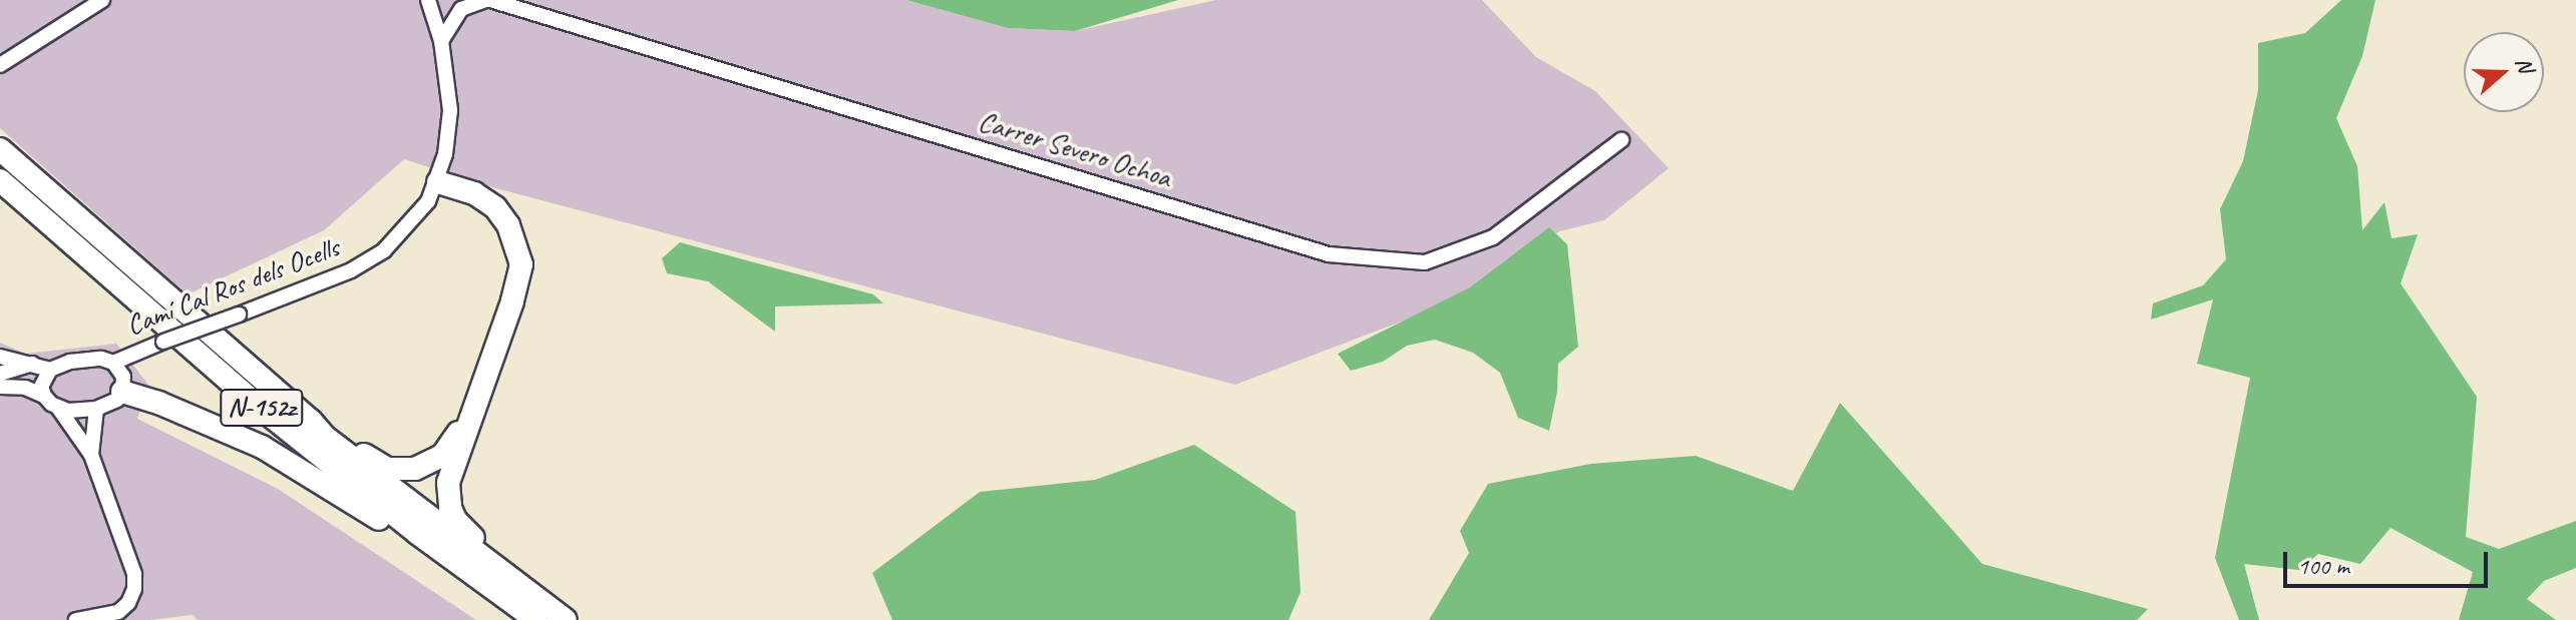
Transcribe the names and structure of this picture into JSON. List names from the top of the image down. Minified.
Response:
{"streets":{"highway":["N-152z"],"street":["Carrer Severo Ochoa","Camí Cal Ros dels Ocells"]},"crossings":[["Carrer Severo Ochoa","Camí Cal Ros dels Ocells"]],"scale_bar":"100 m","north":"right"}
